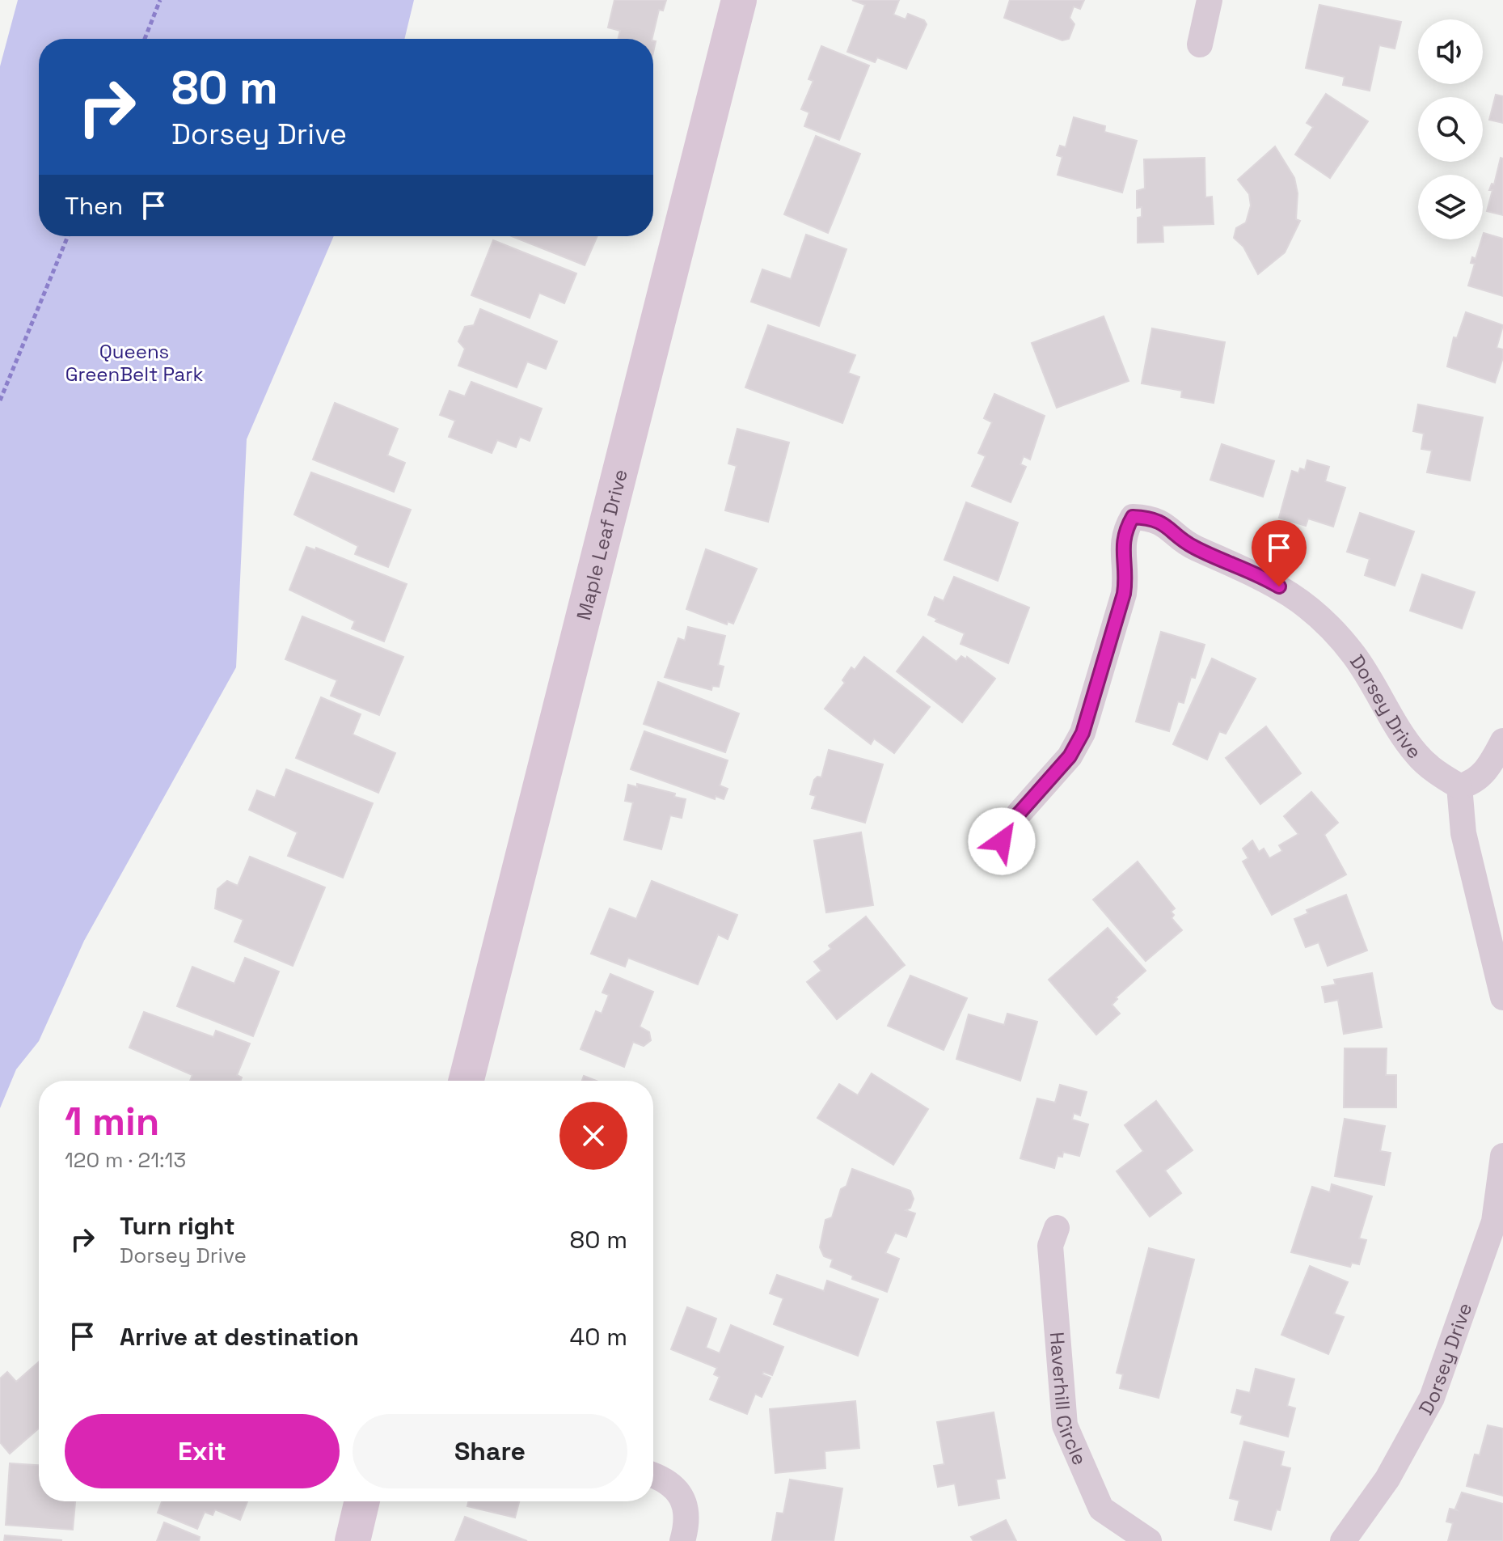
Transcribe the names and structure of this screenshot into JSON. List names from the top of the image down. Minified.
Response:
{"streets":{"street":["Maple Leaf Drive","Dorsey Drive","Haverhill Circle"]},"parks":["Queens GreenBelt Park"],"page":{"turn":["80 m","Dorsey Drive"],"then":"Then","heading":["1 min","120 m · 21:13"],"list":[{"name":"Turn right","note":"Dorsey Drive","value":"80 m"},{"name":"Arrive at destination","value":"40 m"}],"buttons":["Exit","Share"]}}
